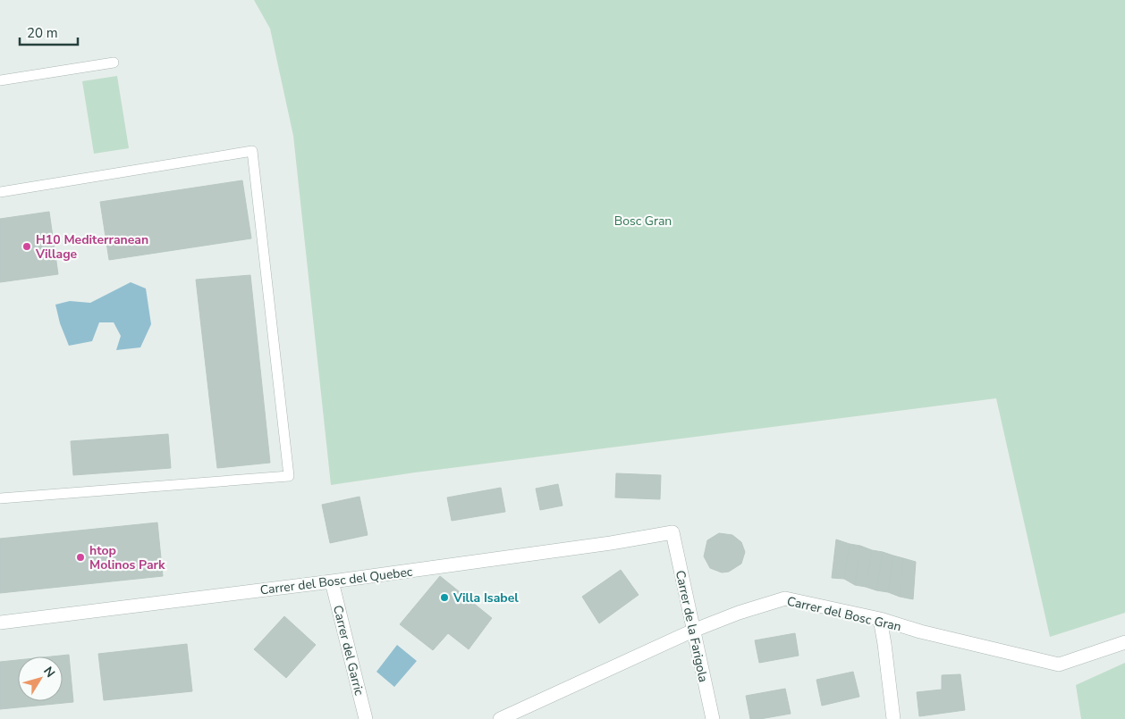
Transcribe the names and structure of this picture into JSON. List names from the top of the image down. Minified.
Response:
{"streets":{"street":["Carrer del Bosc del Quebec","Carrer del Bosc Gran","Carrer de la Farigola","Carrer del Garric"]},"crossings":[["Carrer del Bosc del Quebec","Carrer de la Farigola"],["Carrer del Bosc del Quebec","Carrer del Garric"],["Carrer del Bosc Gran","Carrer de la Farigola"]],"parks":["Bosc Gran"],"places":["H10 Mediterranean Village","htop Molinos Park","Villa Isabel"],"scale_bar":"20 m","north":"top right"}
